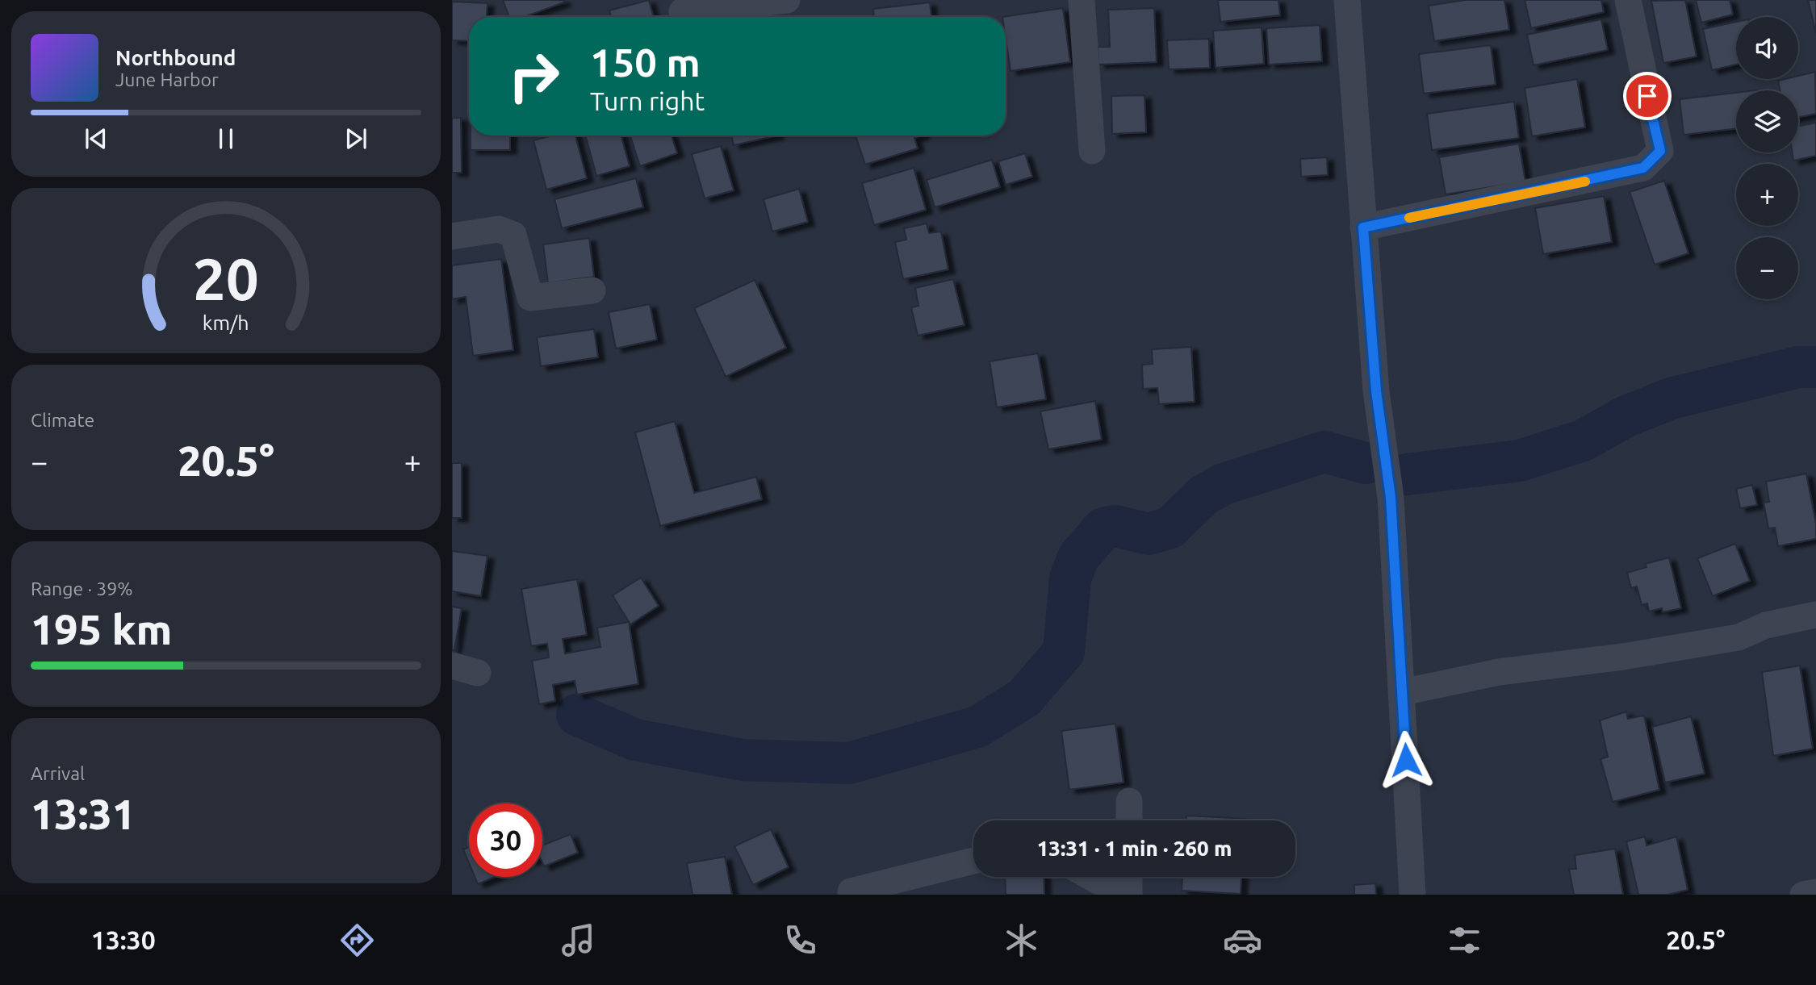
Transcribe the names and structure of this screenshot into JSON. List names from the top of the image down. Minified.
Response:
{"page":{"map_buttons":["+","−"],"turn":["150 m","Turn right"],"song":["Northbound","June Harbor"],"tile":["Climate",["Range · 39%","195 km"],["Arrival","13:31"]],"heat":["−","20.5°","+"],"limit":"30","trip":"13:31 · 1 min · 260 m","tabs":["13:30","20.5°"],"gauge":["20","km/h"]}}
